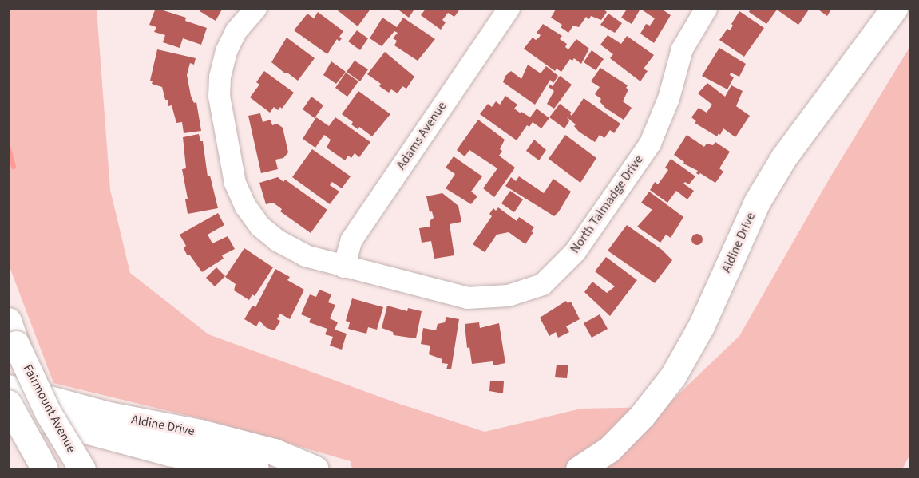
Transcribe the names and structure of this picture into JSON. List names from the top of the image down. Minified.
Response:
{"streets":{"main road":["Aldine Drive","Fairmount Avenue"],"street":["Adams Avenue","North Talmadge Drive"]},"crossings":[["Adams Avenue","North Talmadge Drive"]]}
